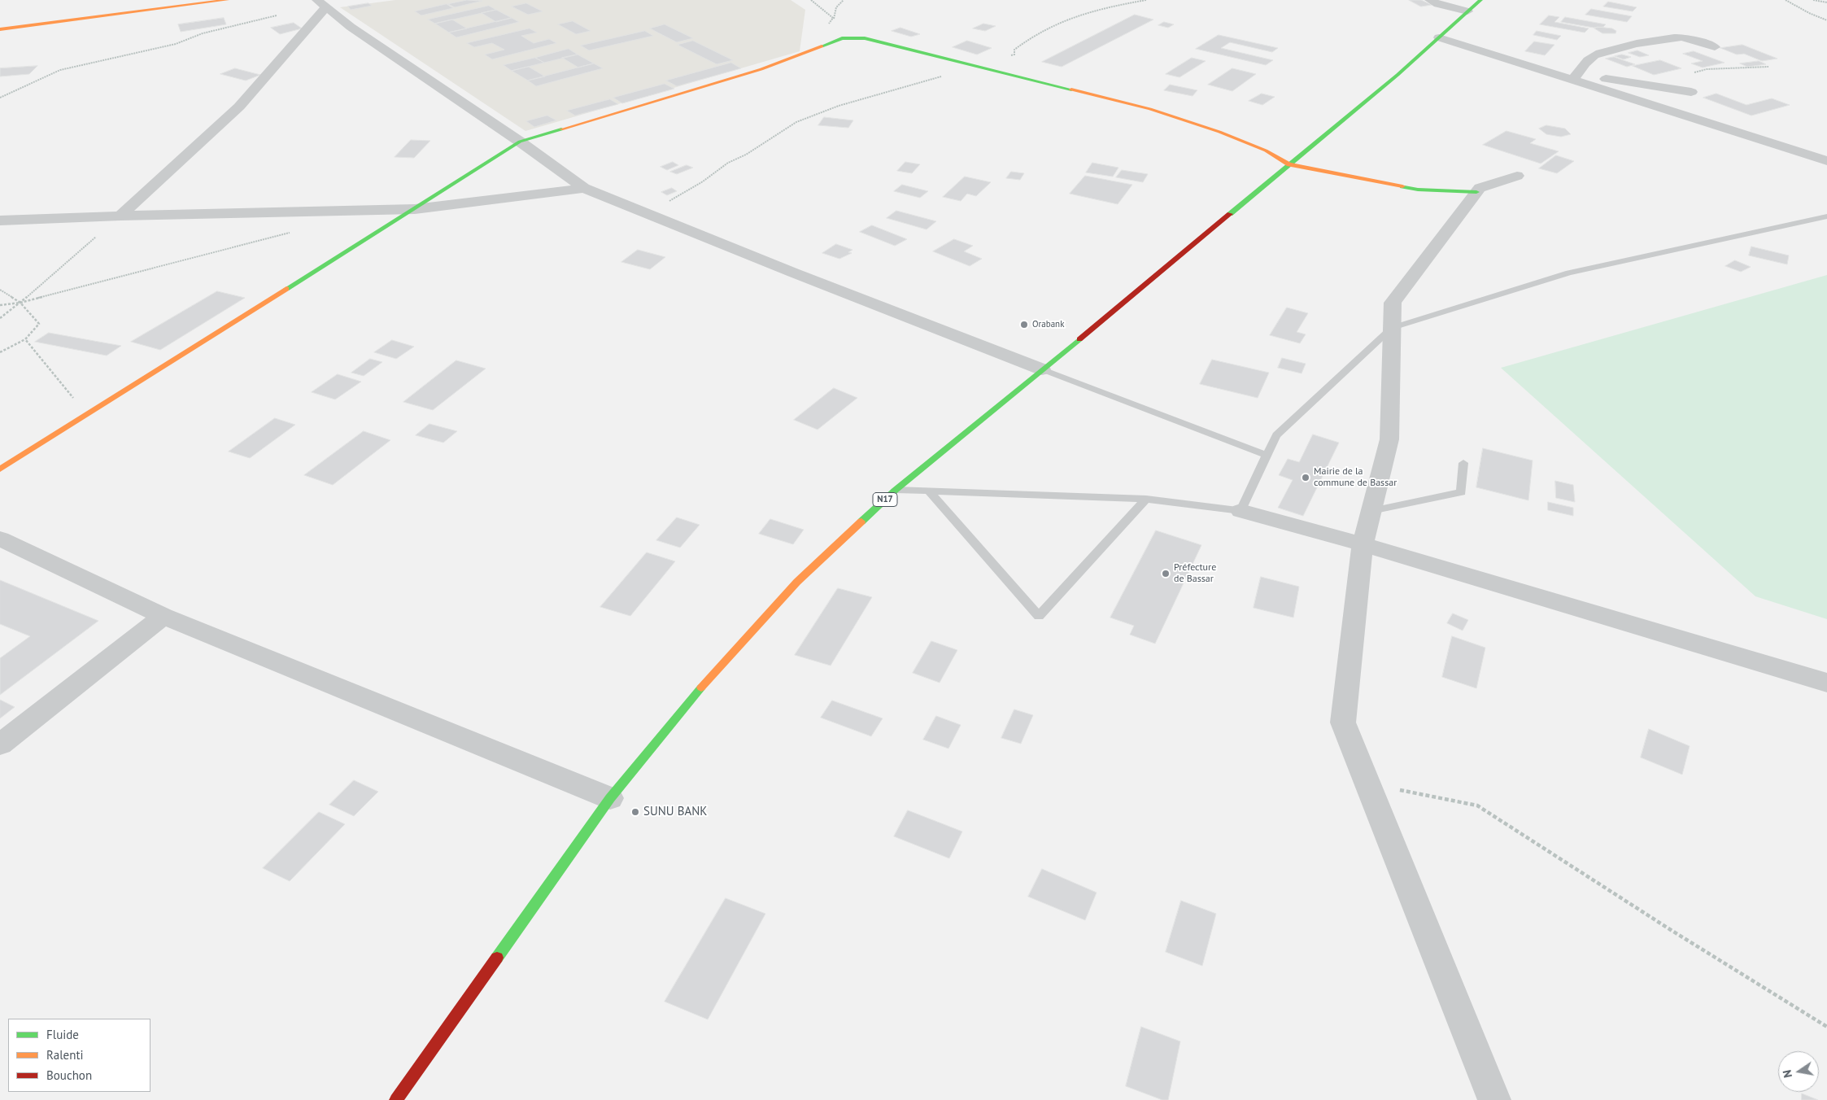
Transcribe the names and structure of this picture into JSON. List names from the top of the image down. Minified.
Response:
{"streets":{"street":["N17"]},"places":["Orabank","Mairie de la commune de Bassar","Préfecture de Bassar","SUNU BANK"],"legend":["Fluide","Ralenti","Bouchon"],"north":"left"}
